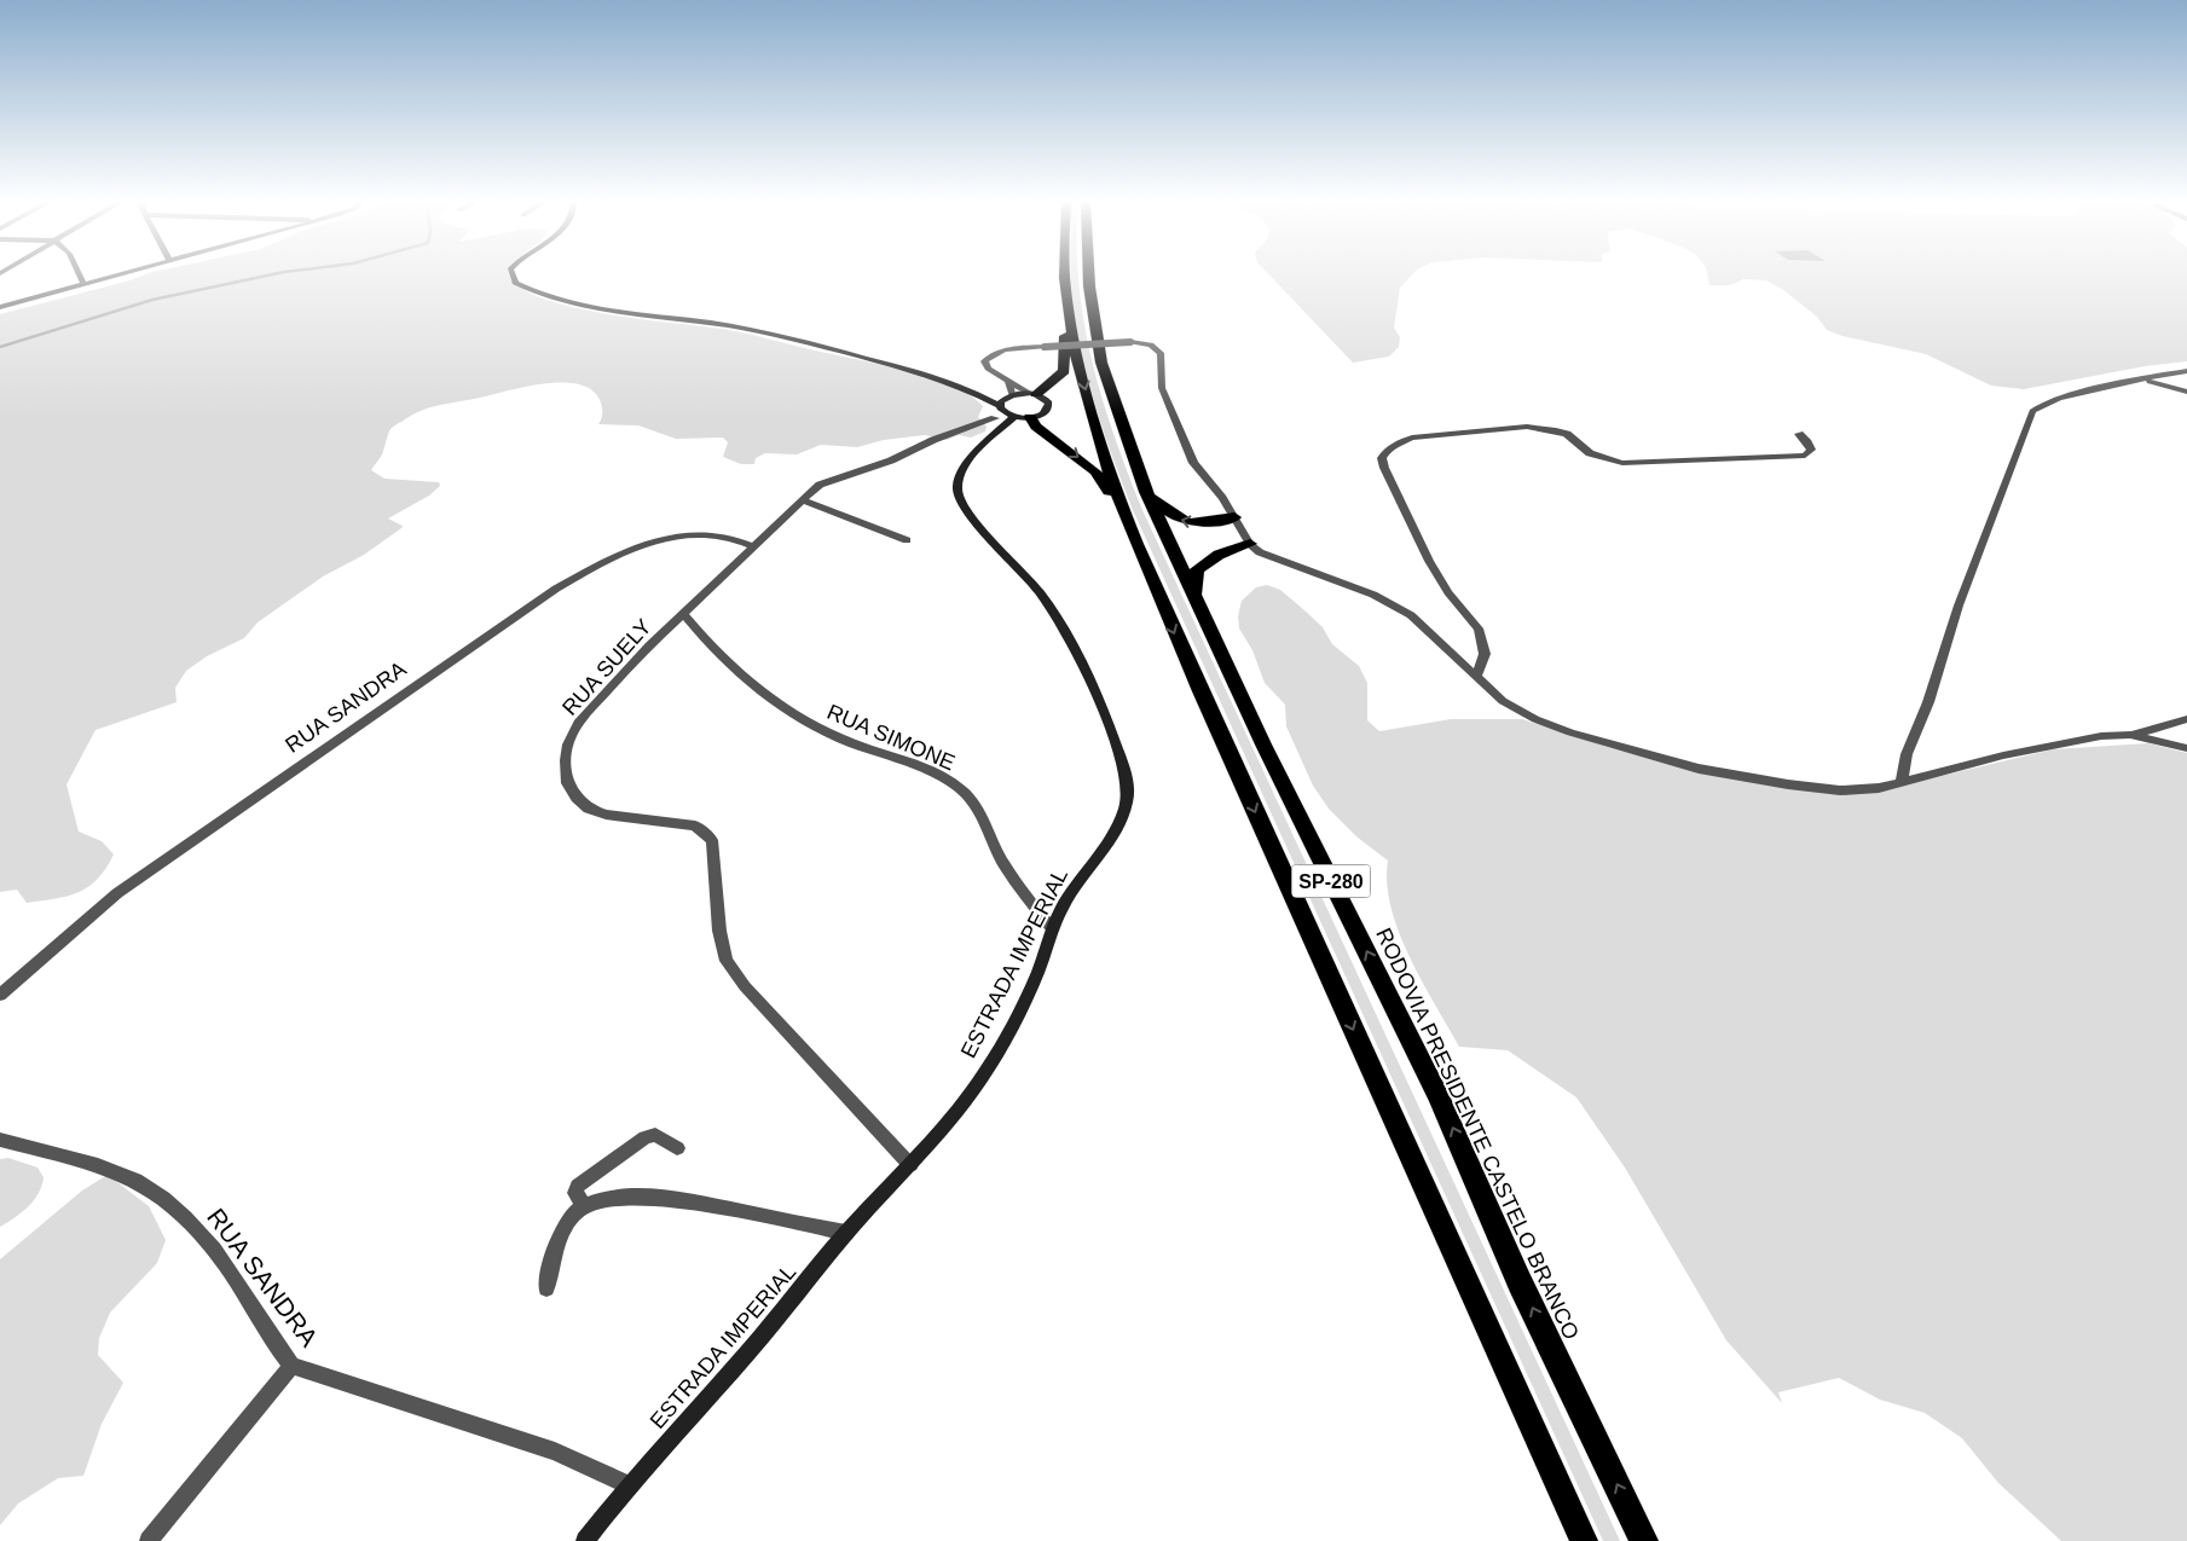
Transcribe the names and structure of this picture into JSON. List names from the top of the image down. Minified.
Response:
{"streets":{"highway":["SP-280","RODOVIA PRESIDENTE CASTELO BRANCO"],"street":["RUA SUELY","RUA SANDRA","RUA SIMONE","ESTRADA IMPERIAL"]},"crossings":[["RUA SUELY","RUA SANDRA"],["RUA SUELY","RUA SIMONE"],["RUA SUELY","ESTRADA IMPERIAL"],["RUA SANDRA","ESTRADA IMPERIAL"],["RUA SIMONE","ESTRADA IMPERIAL"]]}
